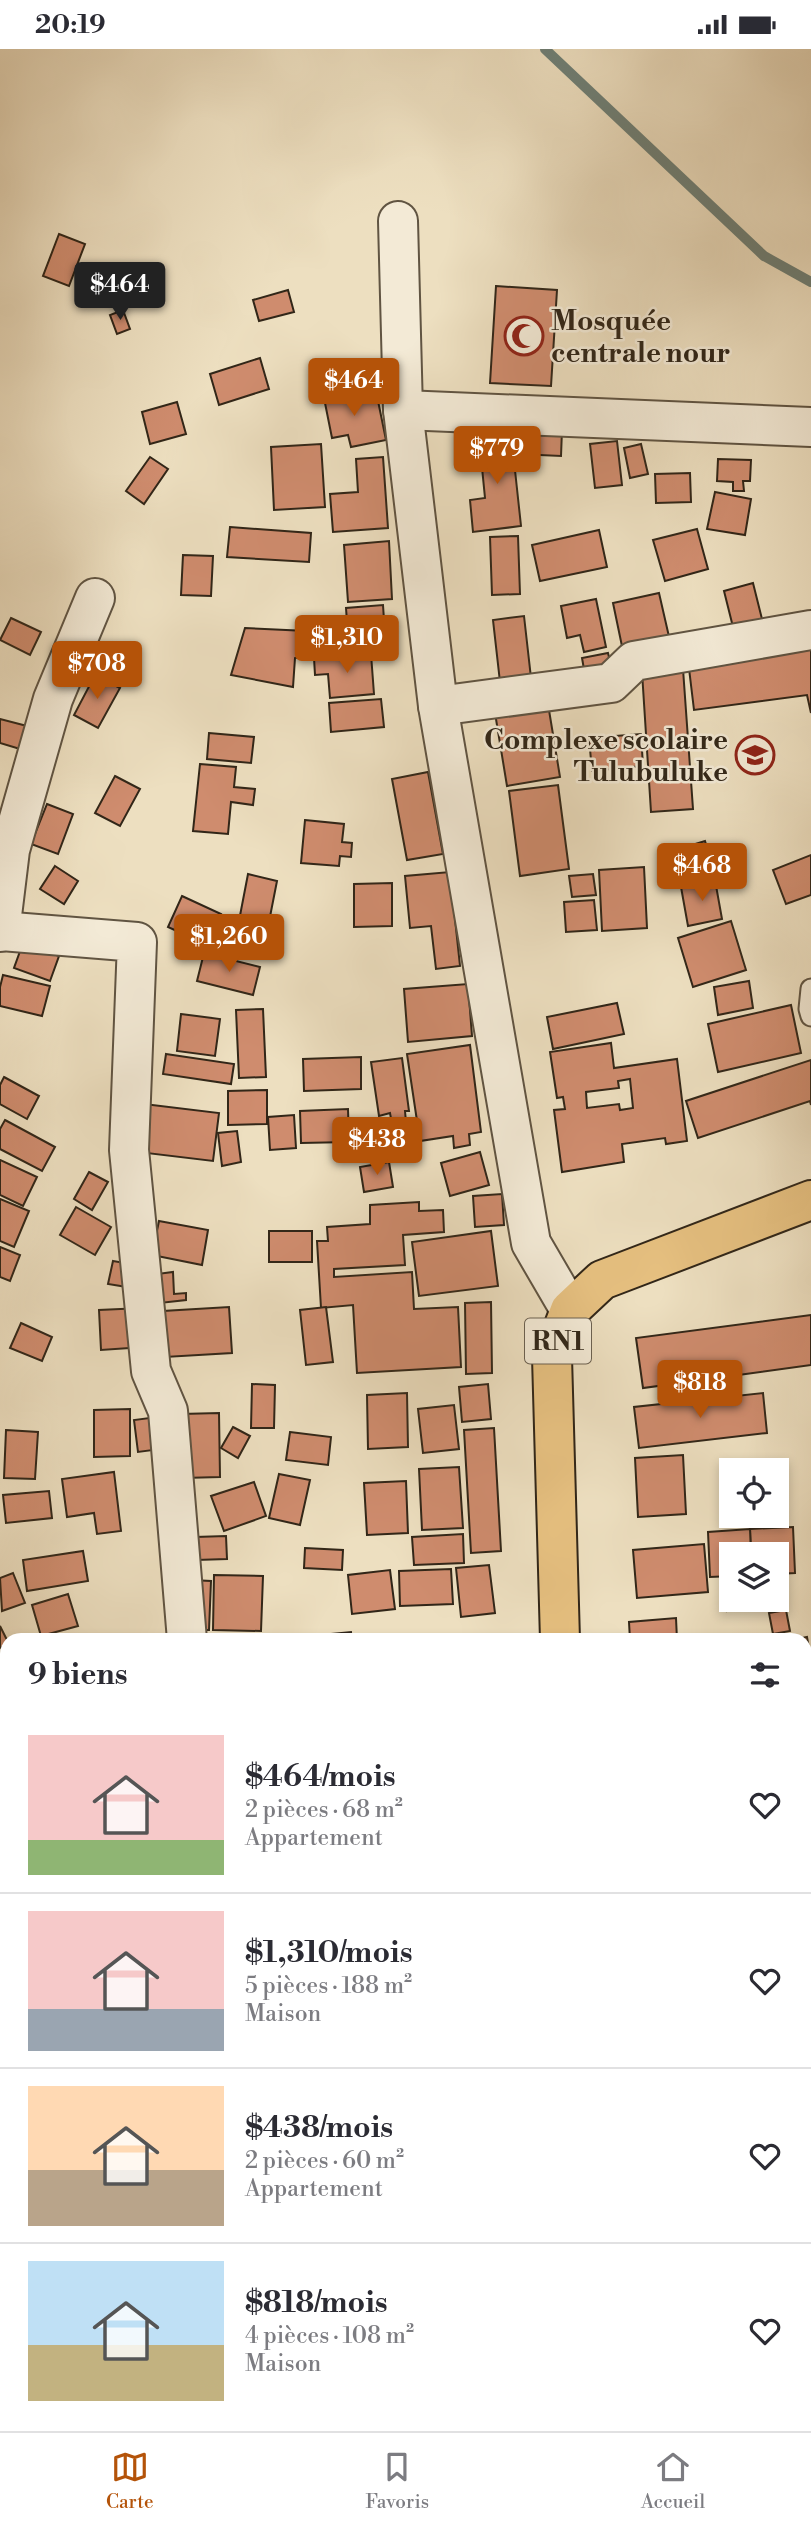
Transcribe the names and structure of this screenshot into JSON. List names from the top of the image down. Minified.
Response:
{"streets":{"highway":["RN1"]},"places":{"mosque":["Mosquée centrale nour"],"school or university":["Complexe scolaire Tulubuluke"]},"page":{"status":"20:19","price":["$464","$464","$779","$1,310","$708","$468","$1,260","$438","$818"],"heading":"9 biens","list":[{"name":"$464/mois","note":"2 pièces · 68 m² · Appartement"},{"name":"$1,310/mois","note":"5 pièces · 188 m² · Maison"},{"name":"$438/mois","note":"2 pièces · 60 m² · Appartement"},{"name":"$818/mois","note":"4 pièces · 108 m² · Maison"}],"tabs":["Carte","Favoris","Accueil"]}}
